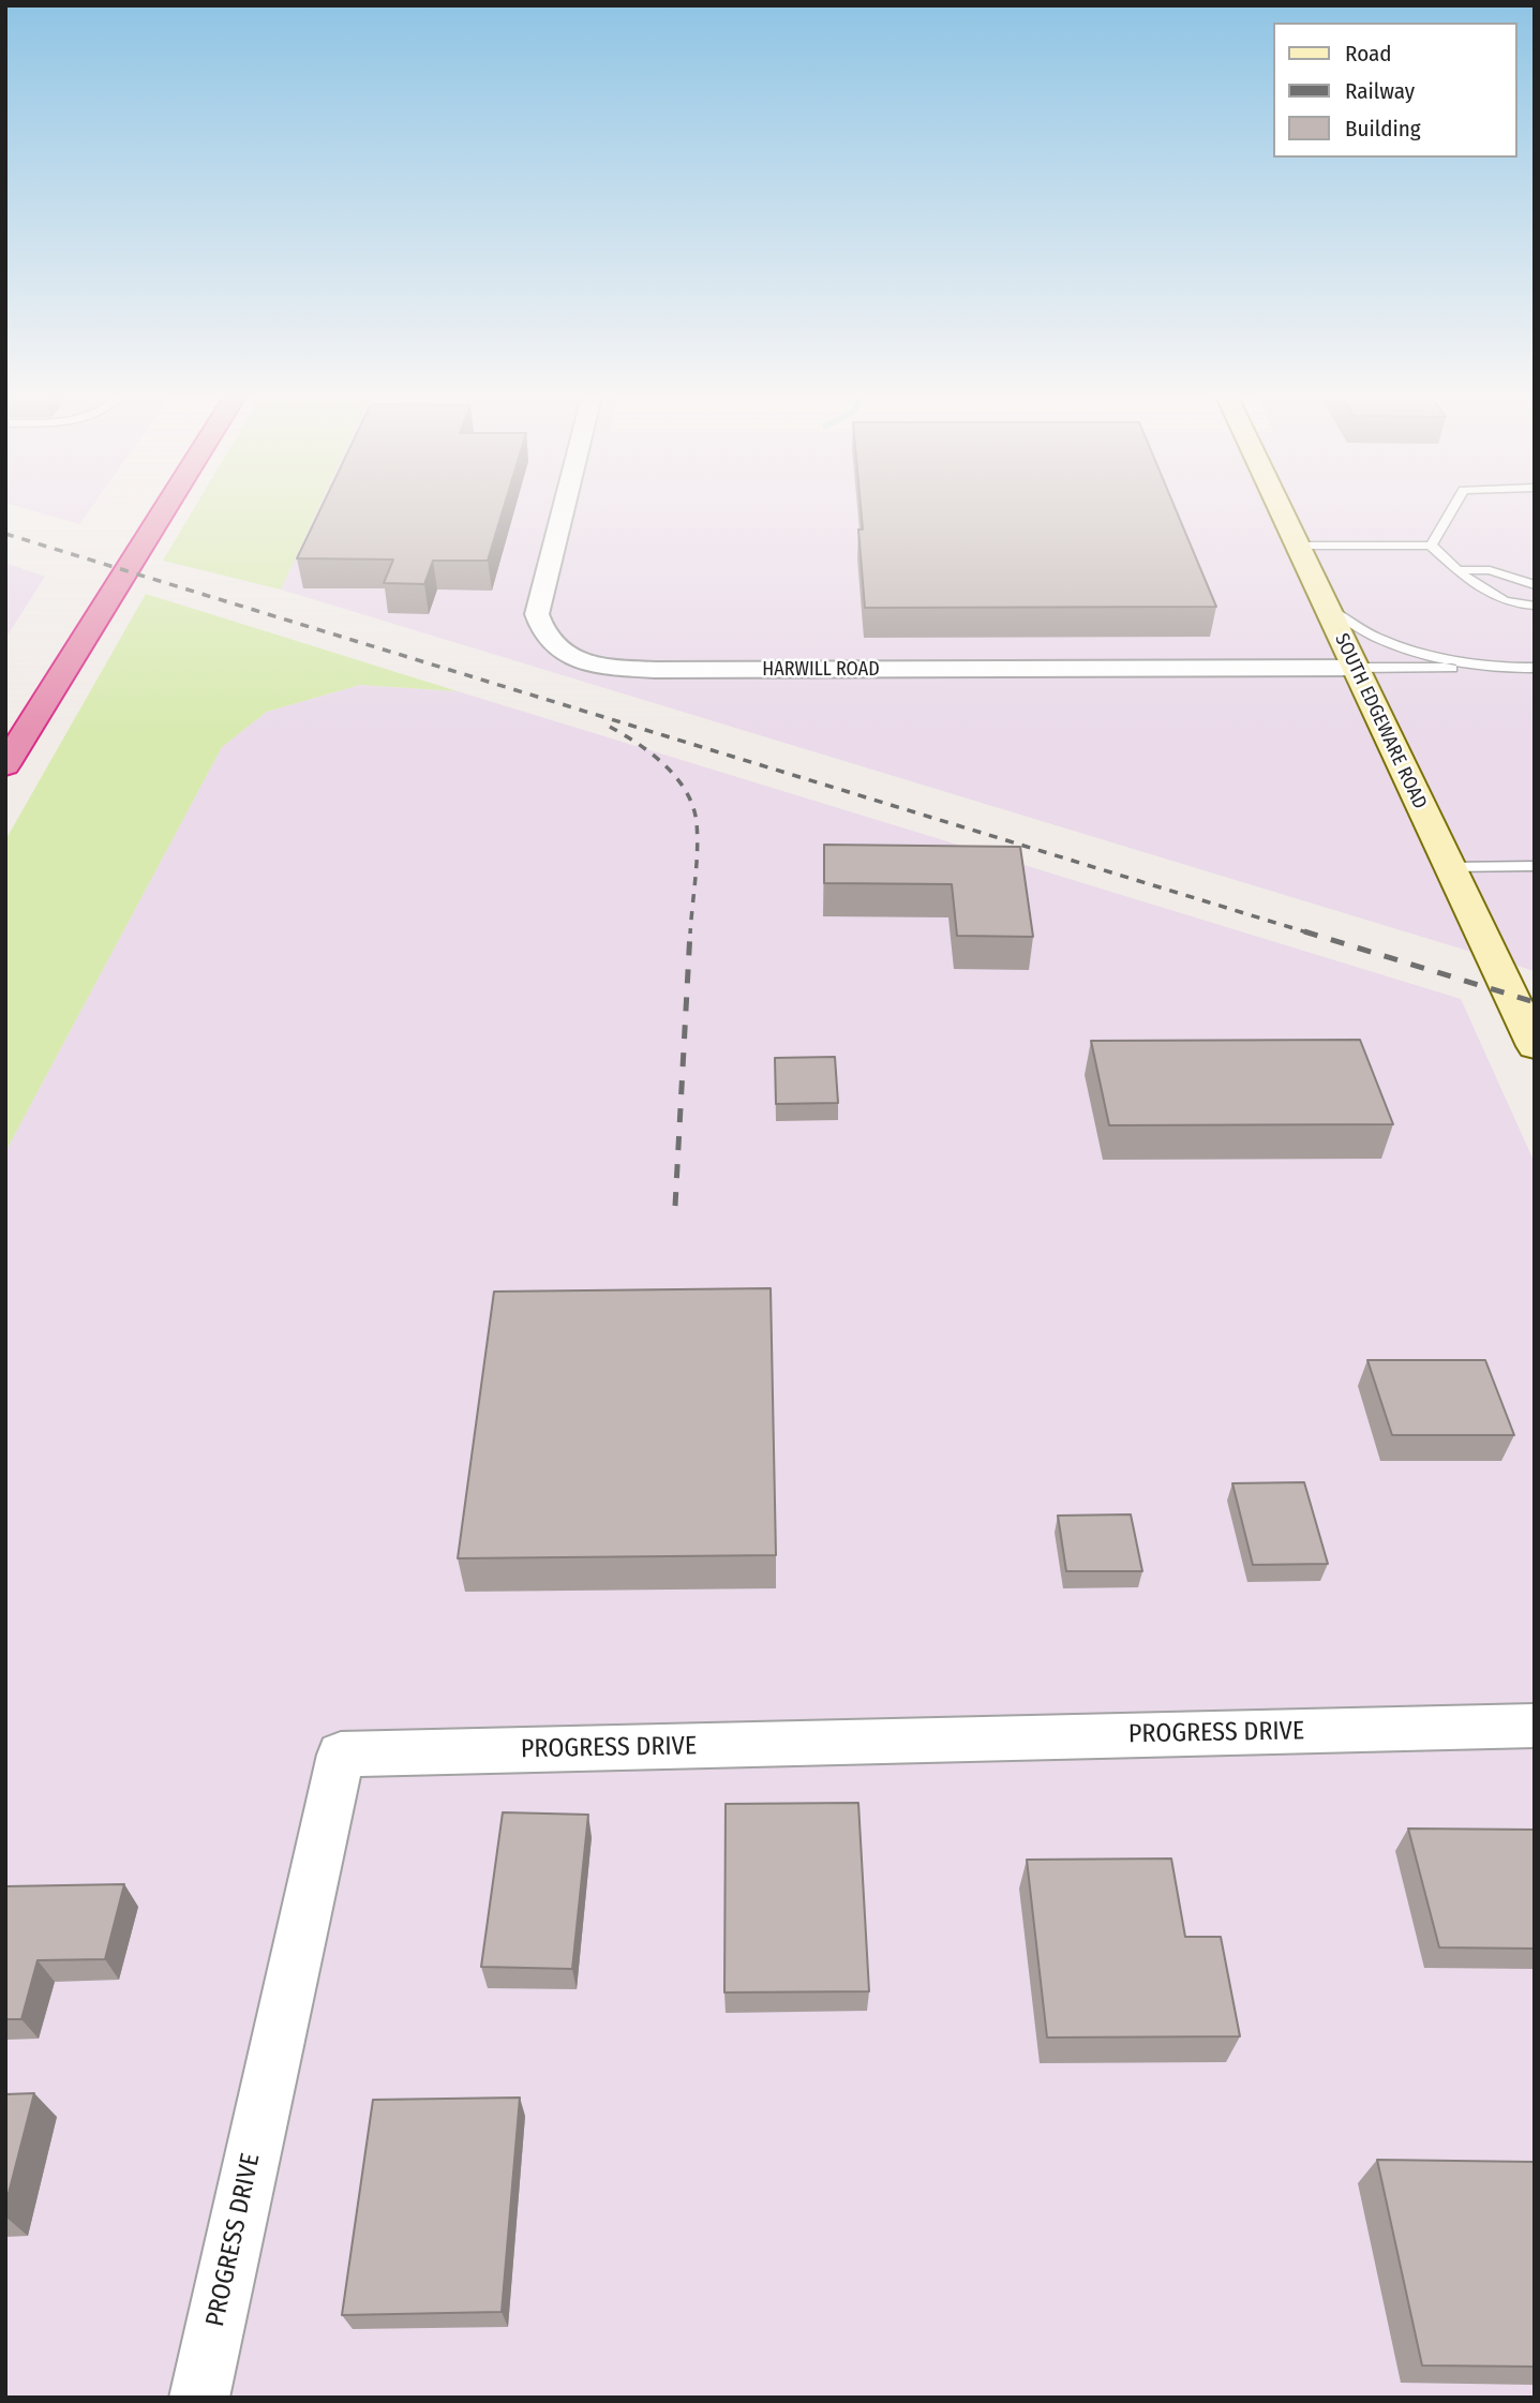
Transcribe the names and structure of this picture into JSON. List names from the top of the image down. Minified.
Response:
{"streets":{"main road":["SOUTH EDGEWARE ROAD"],"street":["HARWILL ROAD","PROGRESS DRIVE"]},"crossings":[["HARWILL ROAD","SOUTH EDGEWARE ROAD"]],"legend":["Road","Railway","Building"]}
